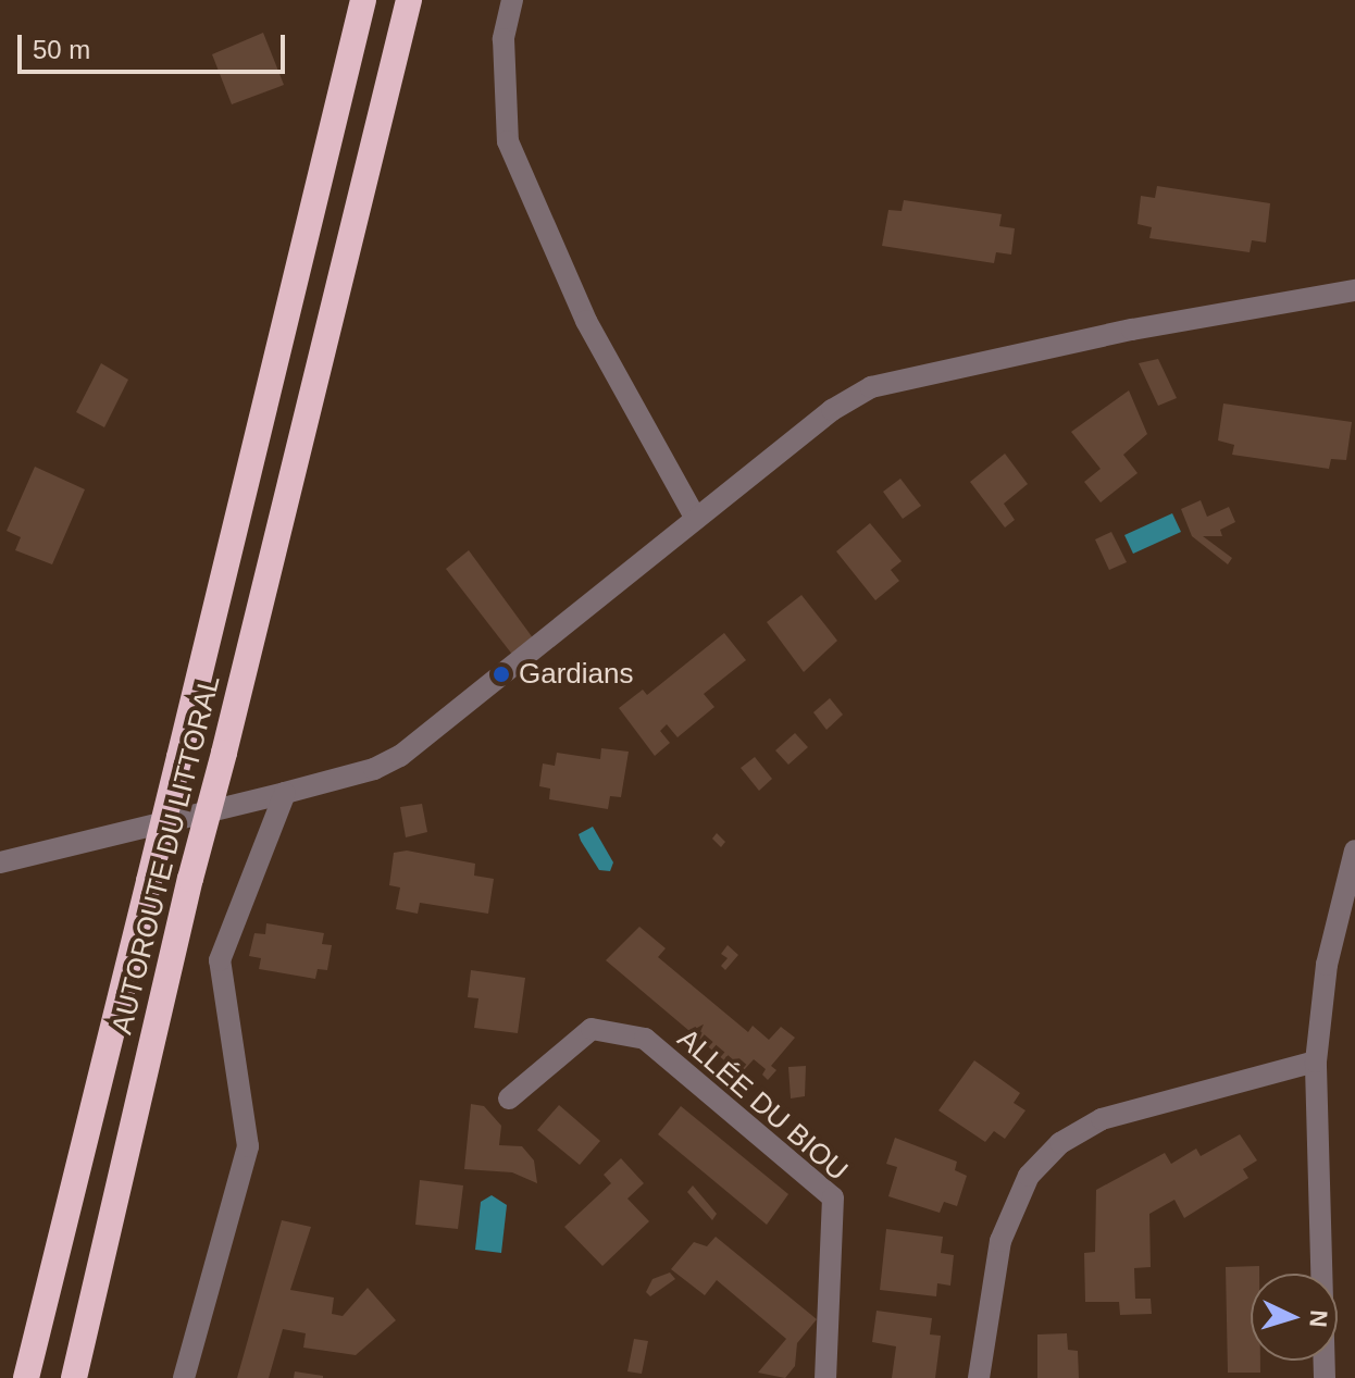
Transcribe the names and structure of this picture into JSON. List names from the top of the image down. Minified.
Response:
{"streets":{"highway":["AUTOROUTE DU LITTORAL"],"street":["ALLÉE DU BIOU"]},"places":["Gardians"],"scale_bar":"50 m","north":"right"}
